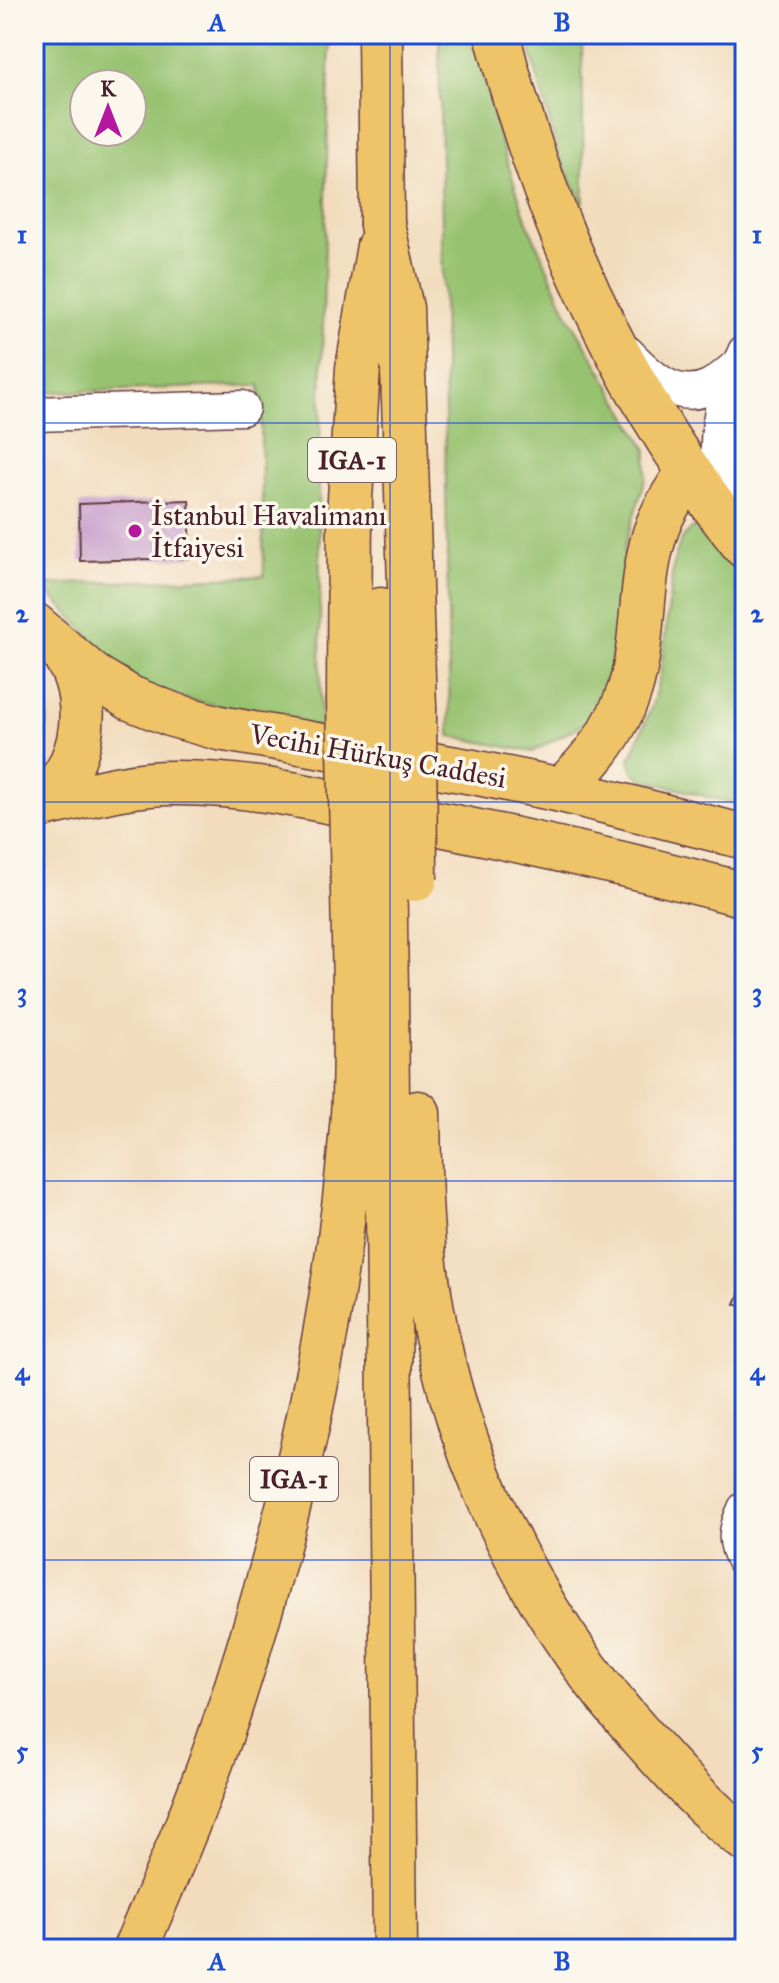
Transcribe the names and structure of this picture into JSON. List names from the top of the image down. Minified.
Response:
{"streets":{"main road":["IGA-1","Vecihi Hürkuş Caddesi"]},"places":["İstanbul Havalimanı İtfaiyesi"],"north":"top","grid":{"columns":["A","B"],"rows":["1","2","3","4","5"]}}
